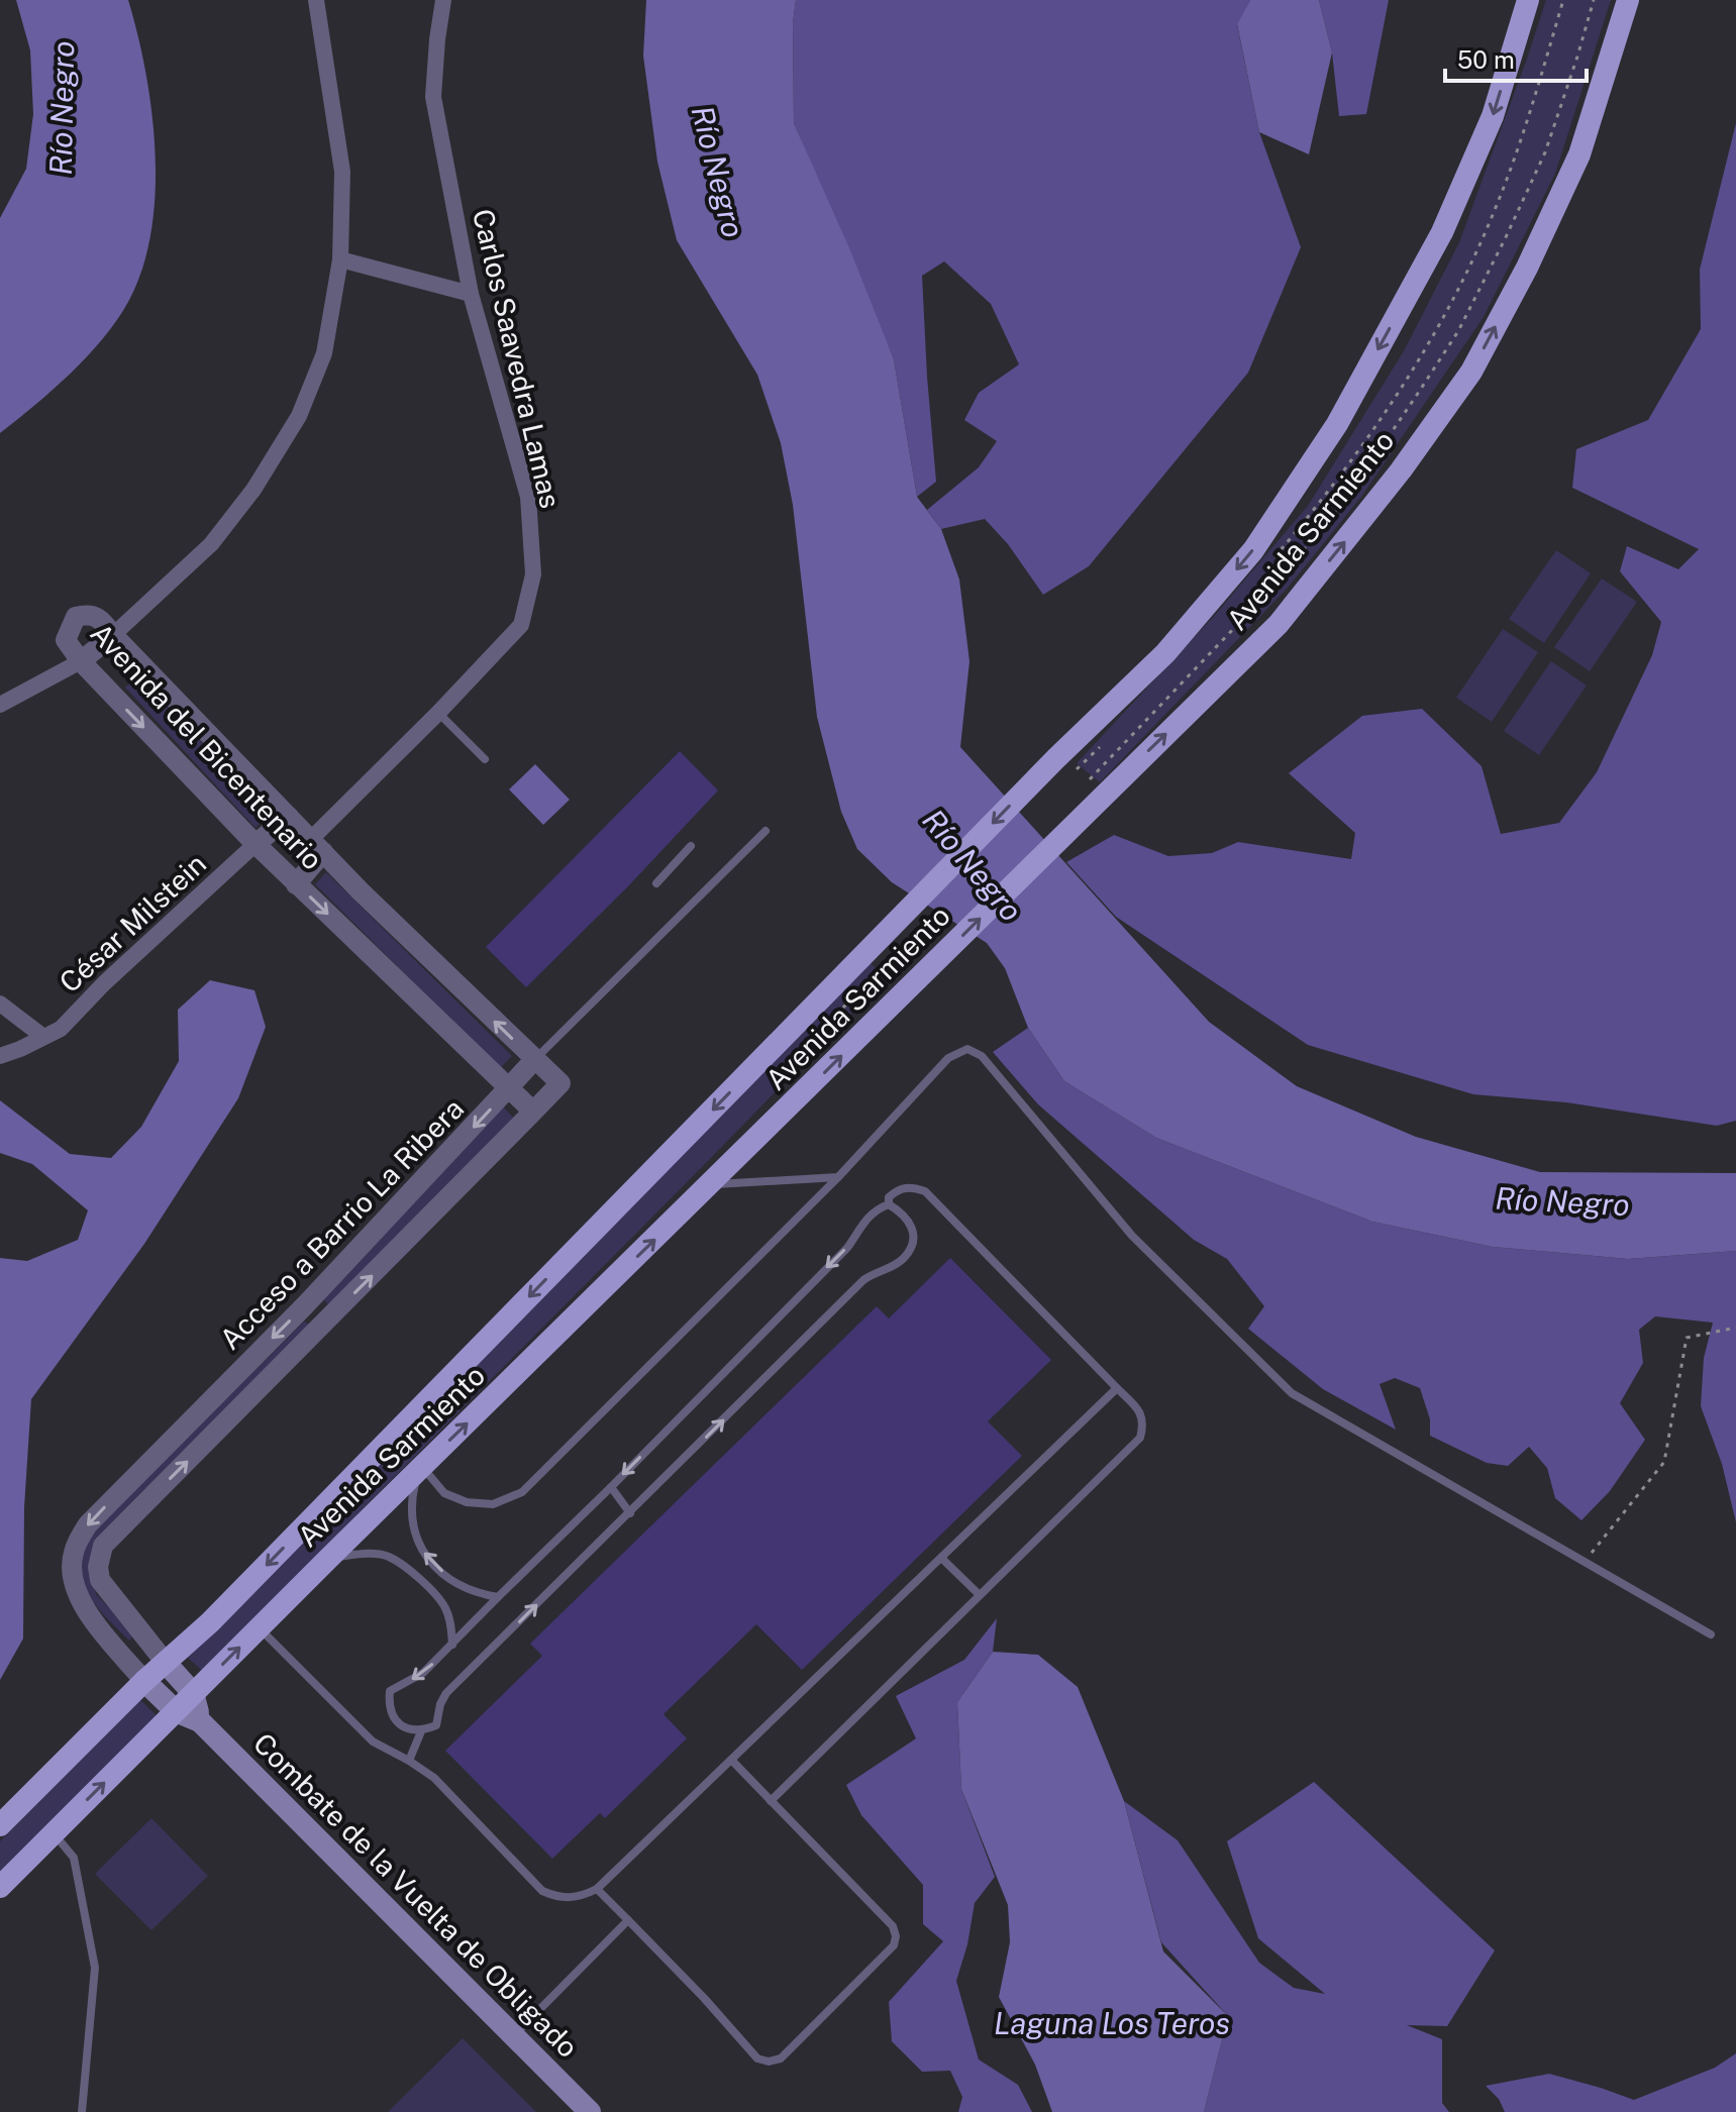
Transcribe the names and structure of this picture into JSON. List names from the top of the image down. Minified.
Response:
{"streets":{"main road":["Avenida Sarmiento","Combate de la Vuelta de Obligado"],"street":["Carlos Saavedra Lamas","Avenida del Bicentenario","César Milstein","Acceso a Barrio La Ribera"]},"crossings":[["Carlos Saavedra Lamas","Avenida del Bicentenario"],["Avenida Sarmiento","Acceso a Barrio La Ribera"],["Avenida Sarmiento","Combate de la Vuelta de Obligado"],["Avenida del Bicentenario","César Milstein"],["Avenida del Bicentenario","Acceso a Barrio La Ribera"],["Acceso a Barrio La Ribera","Combate de la Vuelta de Obligado"]],"one_way":["Acceso a Barrio La Ribera"],"water":["Río Negro","Laguna Los Teros"],"scale_bar":"50 m"}
